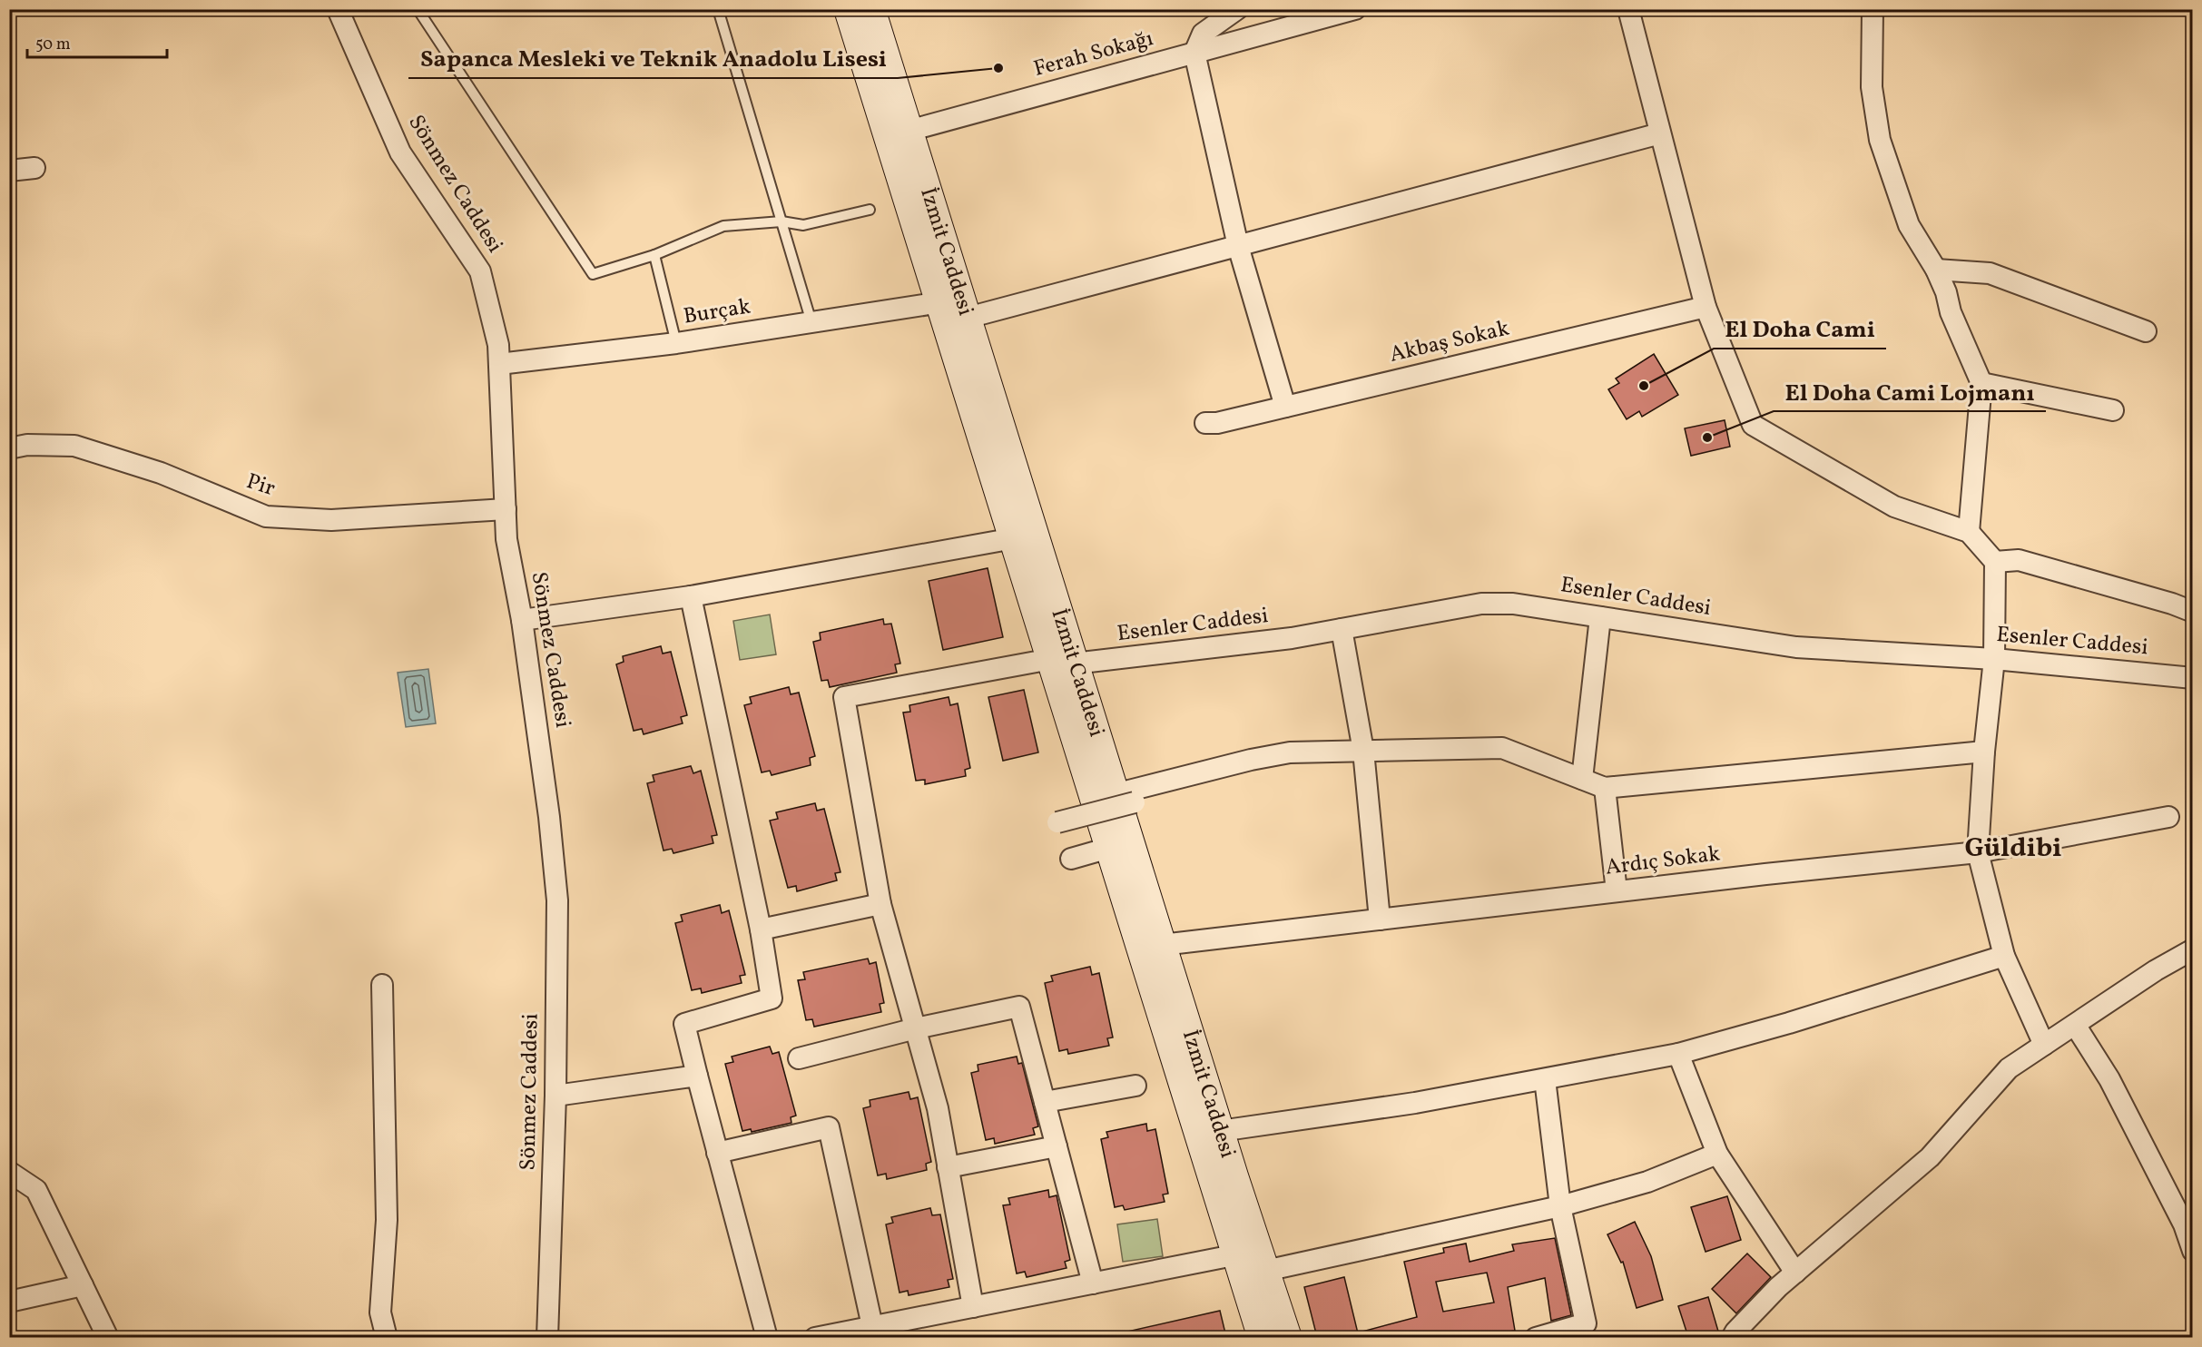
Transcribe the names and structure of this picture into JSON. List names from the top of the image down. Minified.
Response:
{"streets":{"main road":["İzmit Caddesi"],"street":["Ferah Sokağı","Sönmez Caddesi","Burçak","Akbaş Sokak","Pir","Esenler Caddesi","Ardıç Sokak"]},"crossings":[["Ferah Sokağı","İzmit Caddesi"],["Sönmez Caddesi","Burçak"],["Sönmez Caddesi","Pir"],["İzmit Caddesi","Burçak"],["İzmit Caddesi","Esenler Caddesi"],["İzmit Caddesi","Ardıç Sokak"]],"districts":["Güldibi"],"places":["Sapanca Mesleki ve Teknik Anadolu Lisesi","El Doha Cami","El Doha Cami Lojmanı"],"scale_bar":"50 m"}
